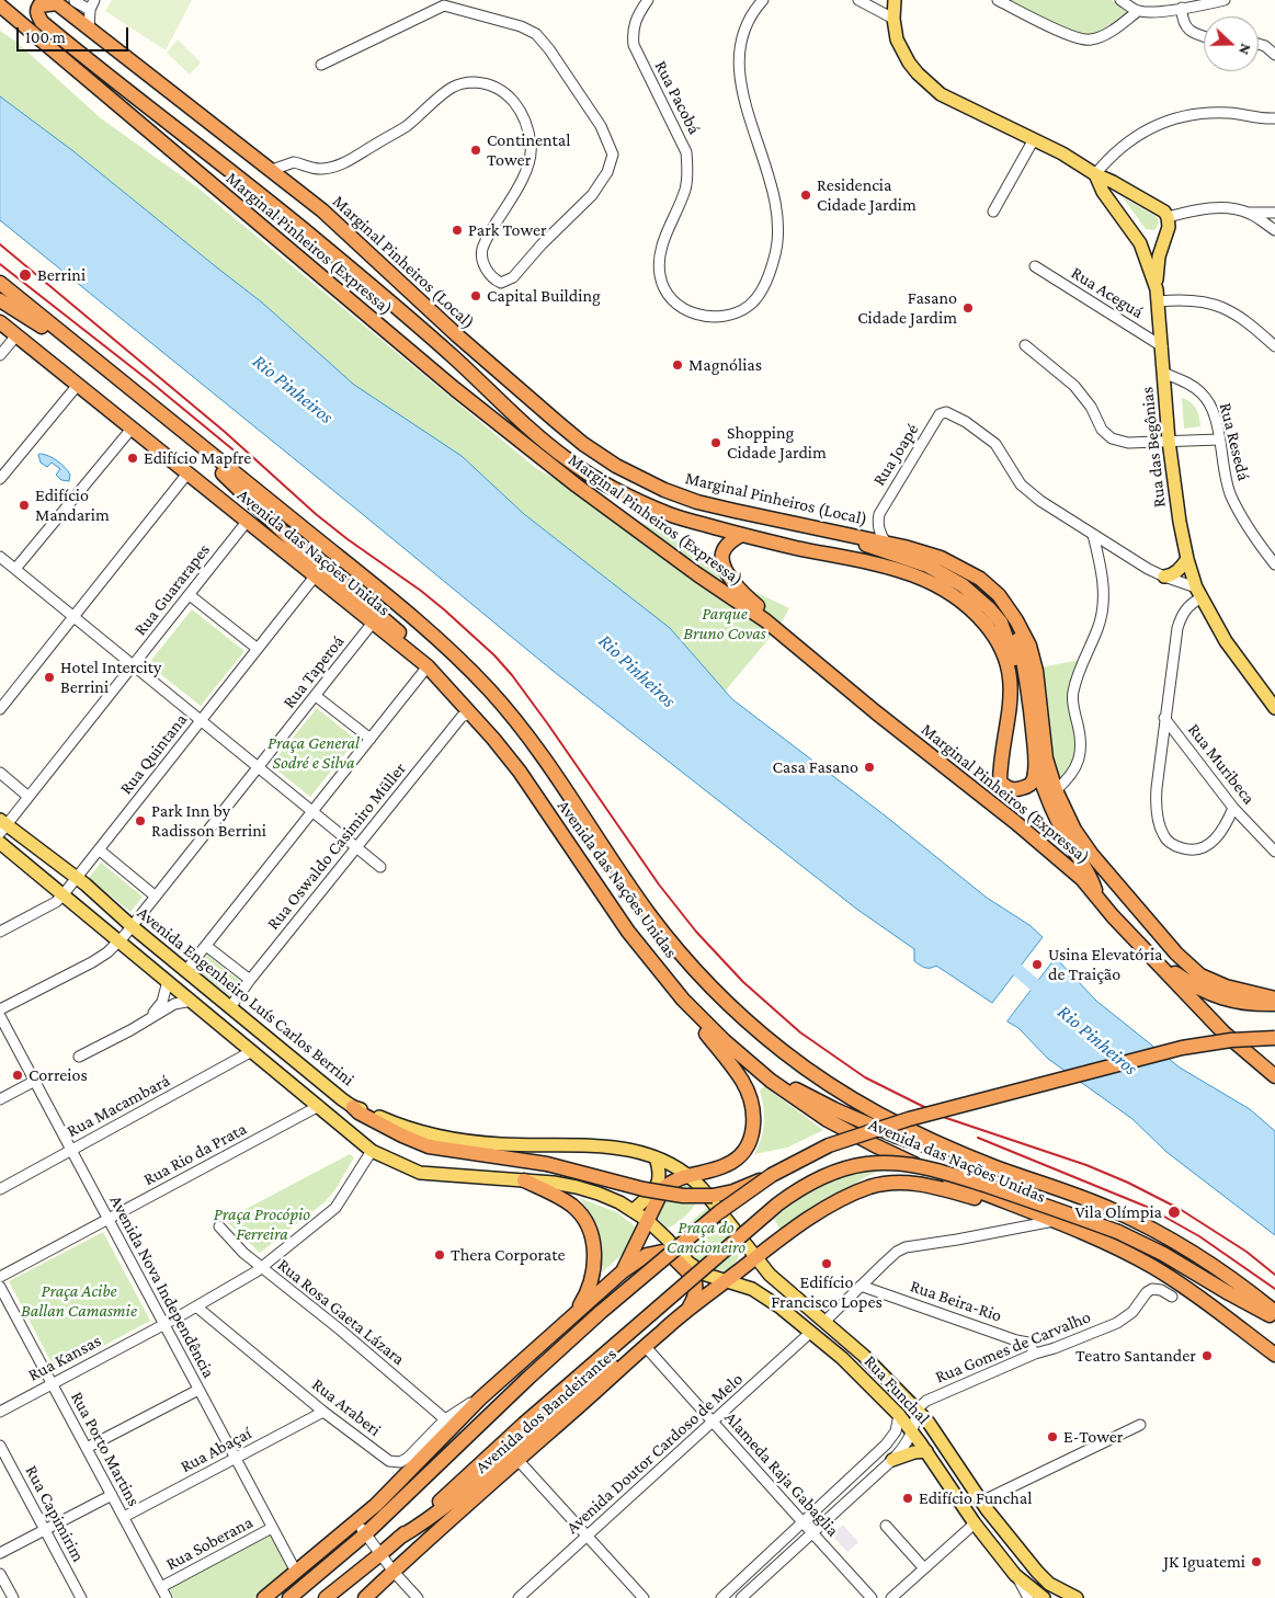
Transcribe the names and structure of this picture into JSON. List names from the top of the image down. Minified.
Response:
{"streets":{"highway":["Marginal Pinheiros (Expressa)","Marginal Pinheiros (Local)","Avenida das Nações Unidas","Avenida dos Bandeirantes"],"main road":["Rua das Begônias","Avenida Engenheiro Luís Carlos Berrini","Rua Funchal"],"street":["Rua Pacobá","Rua Aceguá","Rua Resedá","Rua Joapé","Rua Guararapes","Rua Taperoá","Rua Quintana","Rua Muribeca","Rua Oswaldo Casimiro Müller","Rua Macambará","Rua Rio da Prata","Avenida Nova Independência","Rua Beira-Rio","Rua Rosa Gaeta Lázara","Rua Gomes de Carvalho","Rua Kansas","Rua Araberi","Rua Porto Martins","Rua Abaçaí","Avenida Doutor Cardoso de Melo","Alameda Raja Gabaglia","Rua Capimirim","Rua Soberana"]},"crossings":[["Marginal Pinheiros (Local)","Rua Joapé"],["Rua Aceguá","Rua das Begônias"],["Rua Resedá","Rua das Begônias"],["Avenida das Nações Unidas","Rua Guararapes"],["Avenida das Nações Unidas","Rua Taperoá"],["Avenida das Nações Unidas","Rua Quintana"],["Avenida das Nações Unidas","Rua Oswaldo Casimiro Müller"],["Avenida das Nações Unidas","Avenida dos Bandeirantes"],["Rua Guararapes","Avenida Engenheiro Luís Carlos Berrini"],["Rua Taperoá","Avenida Engenheiro Luís Carlos Berrini"],["Rua Quintana","Avenida Engenheiro Luís Carlos Berrini"],["Rua Oswaldo Casimiro Müller","Avenida Engenheiro Luís Carlos Berrini"],["Avenida Engenheiro Luís Carlos Berrini","Rua Macambará"],["Avenida Engenheiro Luís Carlos Berrini","Rua Rio da Prata"],["Avenida Engenheiro Luís Carlos Berrini","Rua Kansas"],["Avenida Engenheiro Luís Carlos Berrini","Rua Funchal"],["Rua Macambará","Avenida Nova Independência"],["Rua Rio da Prata","Avenida Nova Independência"],["Avenida Nova Independência","Rua Kansas"],["Avenida Nova Independência","Avenida dos Bandeirantes"],["Avenida Nova Independência","Rua Abaçaí"],["Avenida Nova Independência","Rua Soberana"],["Rua Beira-Rio","Rua Gomes de Carvalho"],["Rua Rosa Gaeta Lázara","Rua Kansas"],["Rua Rosa Gaeta Lázara","Rua Araberi"],["Rua Gomes de Carvalho","Rua Funchal"],["Rua Kansas","Rua Araberi"],["Rua Kansas","Rua Porto Martins"],["Rua Funchal","Avenida dos Bandeirantes"],["Rua Funchal","Avenida Doutor Cardoso de Melo"],["Rua Araberi","Avenida dos Bandeirantes"],["Rua Araberi","Rua Abaçaí"],["Avenida dos Bandeirantes","Alameda Raja Gabaglia"],["Rua Porto Martins","Rua Abaçaí"],["Rua Porto Martins","Rua Soberana"],["Avenida Doutor Cardoso de Melo","Alameda Raja Gabaglia"]],"water":["Rio Pinheiros"],"parks":["Parque Bruno Covas","Praça General Sodré e Silva","Praça Procópio Ferreira","Praça do Cancioneiro","Praça Acibe Ballan Camasmie"],"places":["Continental Tower","Residencia Cidade Jardim","Park Tower","Berrini","Capital Building","Fasano Cidade Jardim","Magnólias","Shopping Cidade Jardim","Edifício Mapfre","Edifício Mandarim","Hotel Intercity Berrini","Casa Fasano","Park Inn by Radisson Berrini","Usina Elevatória de Traição","Correios","Vila Olímpia","Thera Corporate","Edifício Francisco Lopes","Teatro Santander","E-Tower","Edifício Funchal","JK Iguatemi"],"scale_bar":"100 m","north":"right"}
